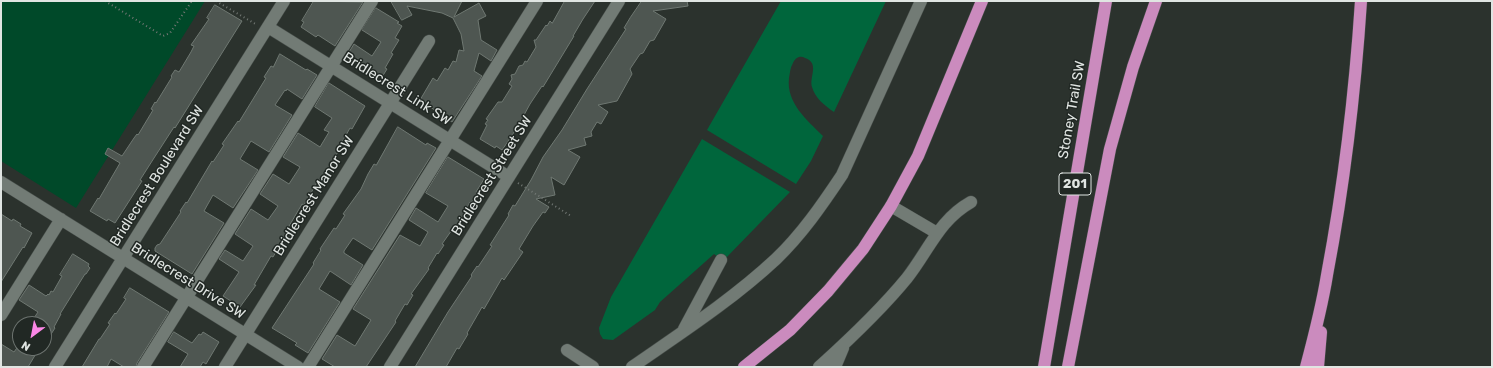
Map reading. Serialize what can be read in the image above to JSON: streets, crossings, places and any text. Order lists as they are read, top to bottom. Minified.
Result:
{"streets":{"highway":["Stoney Trail SW","201"],"street":["Bridlecrest Link SW","Bridlecrest Boulevard SW","Bridlecrest Street SW","Bridlecrest Manor SW","Bridlecrest Drive SW"]},"crossings":[["Bridlecrest Link SW","Bridlecrest Boulevard SW"],["Bridlecrest Link SW","Bridlecrest Street SW"],["Bridlecrest Link SW","Bridlecrest Manor SW"],["Bridlecrest Boulevard SW","Bridlecrest Drive SW"],["Bridlecrest Manor SW","Bridlecrest Drive SW"]],"north":"bottom left"}
